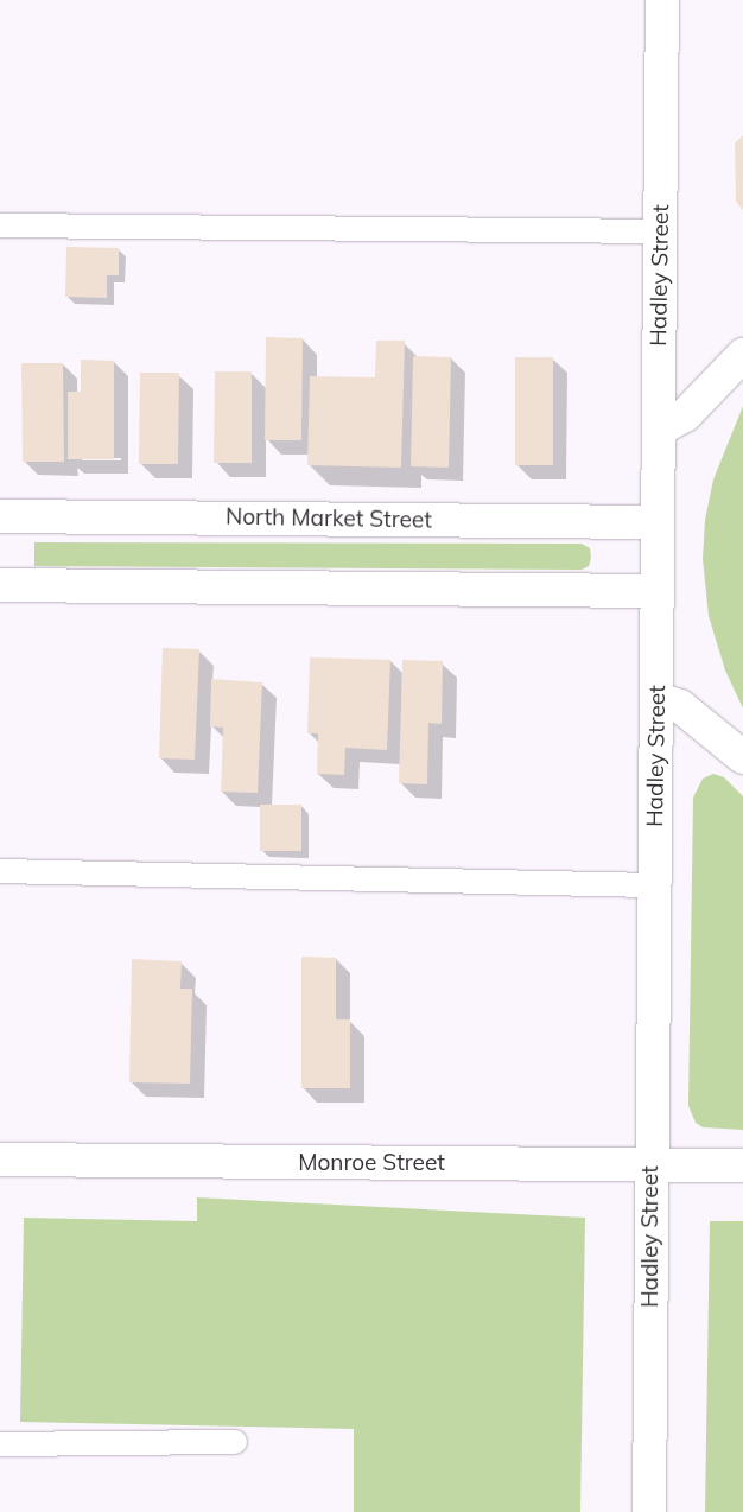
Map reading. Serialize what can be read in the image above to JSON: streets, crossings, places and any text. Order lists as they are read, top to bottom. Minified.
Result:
{"streets":{"street":["Hadley Street","North Market Street","Monroe Street"]},"crossings":[["Hadley Street","North Market Street"],["Hadley Street","Monroe Street"]]}
